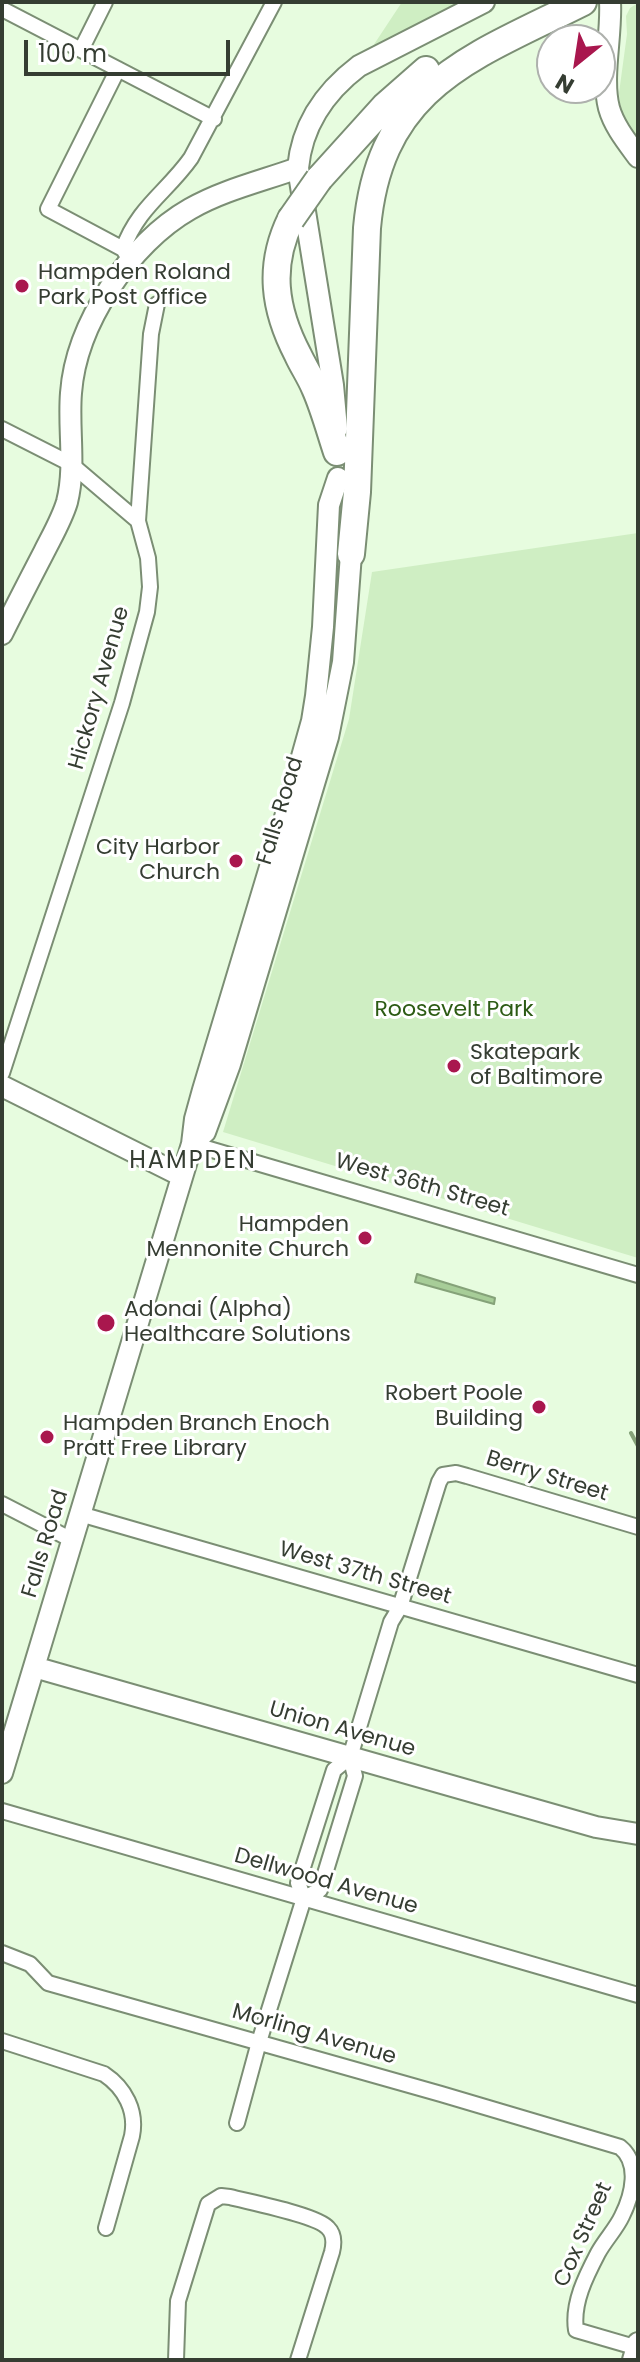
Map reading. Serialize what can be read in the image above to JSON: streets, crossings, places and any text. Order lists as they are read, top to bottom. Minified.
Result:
{"streets":{"main road":["Falls Road","Union Avenue"],"street":["Hickory Avenue","West 36th Street","Berry Street","West 37th Street","Dellwood Avenue","Morling Avenue","Cox Street"]},"crossings":[["Falls Road","West 36th Street"],["Falls Road","West 37th Street"],["Falls Road","Union Avenue"],["Berry Street","West 37th Street"],["Morling Avenue","Cox Street"]],"districts":["HAMPDEN"],"parks":["Roosevelt Park"],"places":["Hampden Roland Park Post Office","City Harbor Church","Skatepark of Baltimore","Hampden Mennonite Church","Adonai (Alpha) Healthcare Solutions","Robert Poole Building","Hampden Branch Enoch Pratt Free Library"],"scale_bar":"100 m","north":"bottom left"}
